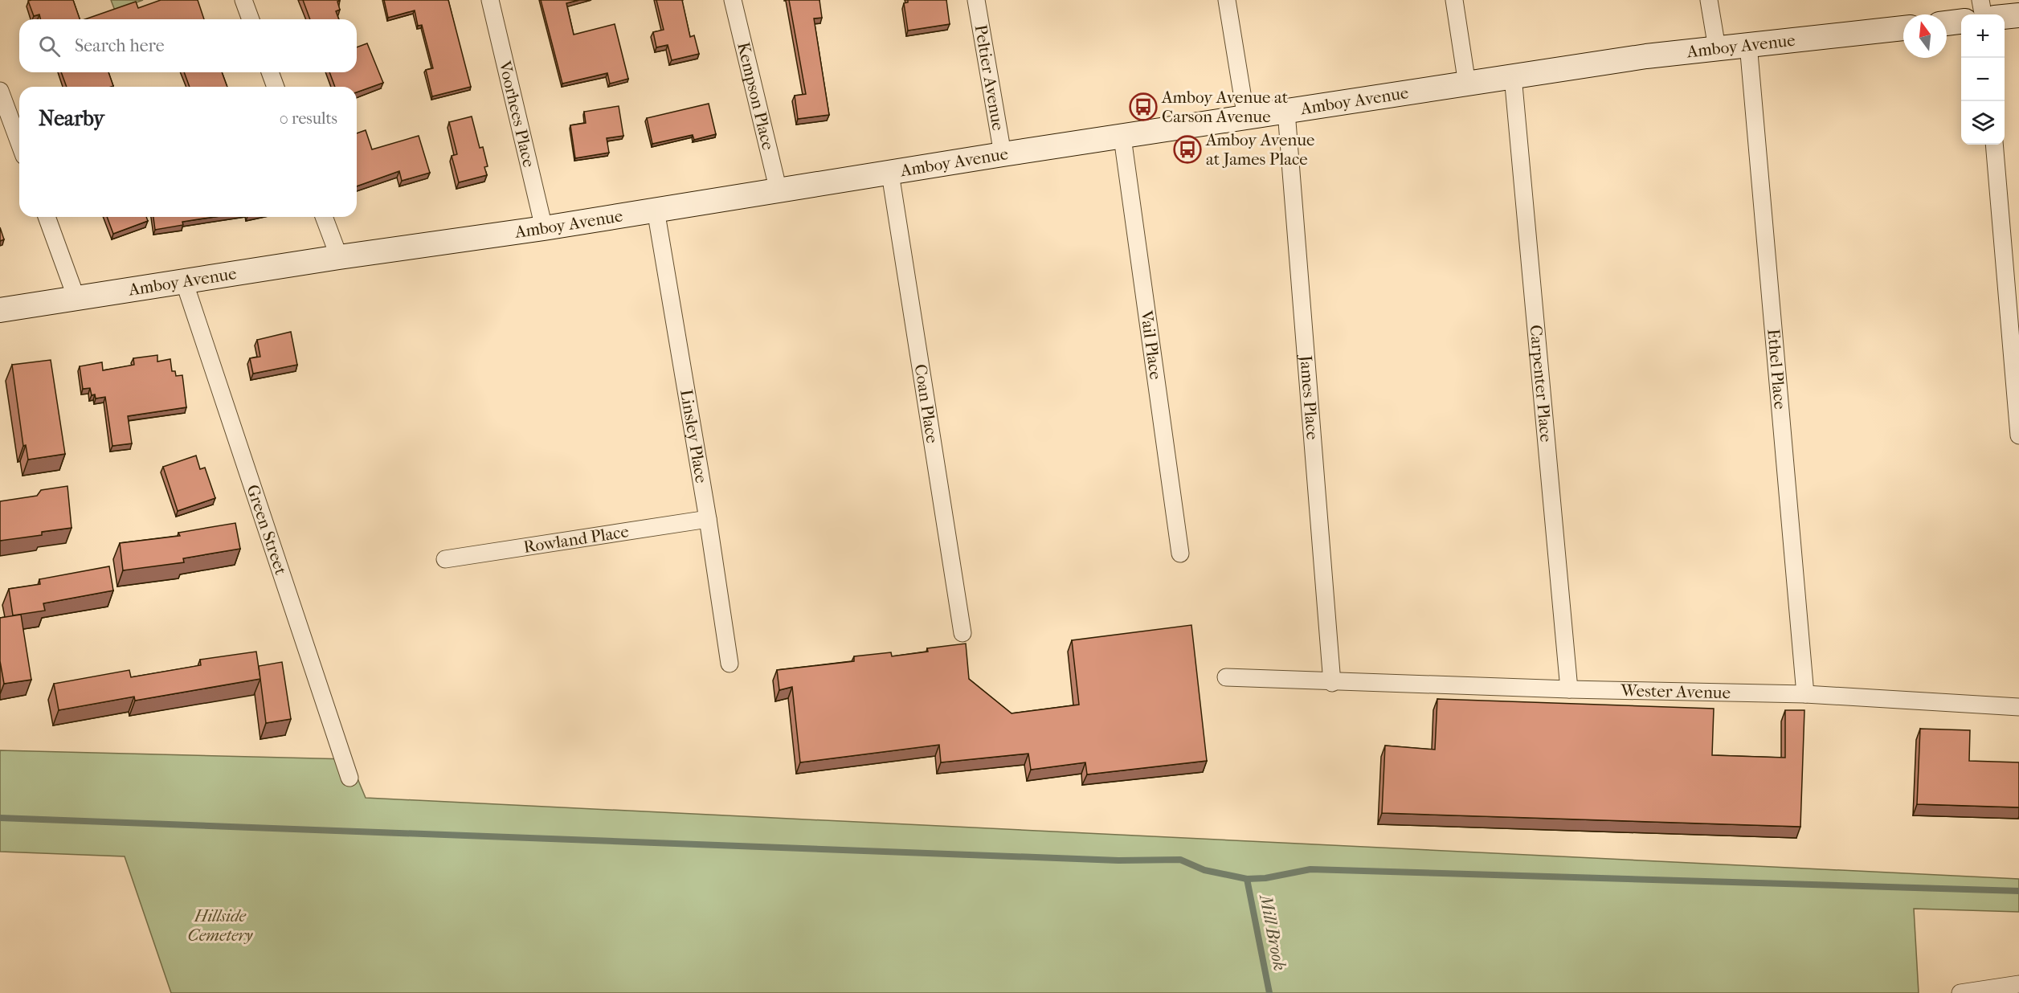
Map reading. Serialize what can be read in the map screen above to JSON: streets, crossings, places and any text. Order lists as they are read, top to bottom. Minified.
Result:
{"streets":{"street":["Amboy Avenue","Peltier Avenue","Kempson Place","Voorhees Place","Vail Place","Ethel Place","Carpenter Place","James Place","Coan Place","Linsley Place","Green Street","Rowland Place","Wester Avenue"]},"crossings":[["Amboy Avenue","Peltier Avenue"],["Amboy Avenue","Kempson Place"],["Amboy Avenue","Voorhees Place"],["Amboy Avenue","Vail Place"],["Amboy Avenue","Ethel Place"],["Amboy Avenue","Carpenter Place"],["Amboy Avenue","James Place"],["Amboy Avenue","Coan Place"],["Amboy Avenue","Linsley Place"],["Amboy Avenue","Green Street"],["Ethel Place","Wester Avenue"],["Carpenter Place","Wester Avenue"],["James Place","Wester Avenue"],["Linsley Place","Rowland Place"]],"water":["Mill Brook"],"parks":["Hillside Cemetery"],"places":{"bus stop":["Amboy Avenue at Carson Avenue","Amboy Avenue at James Place"]},"north":"top","page":{"map_buttons":["+","−"],"search":"Search here","heading":["Nearby","0 results"]}}
